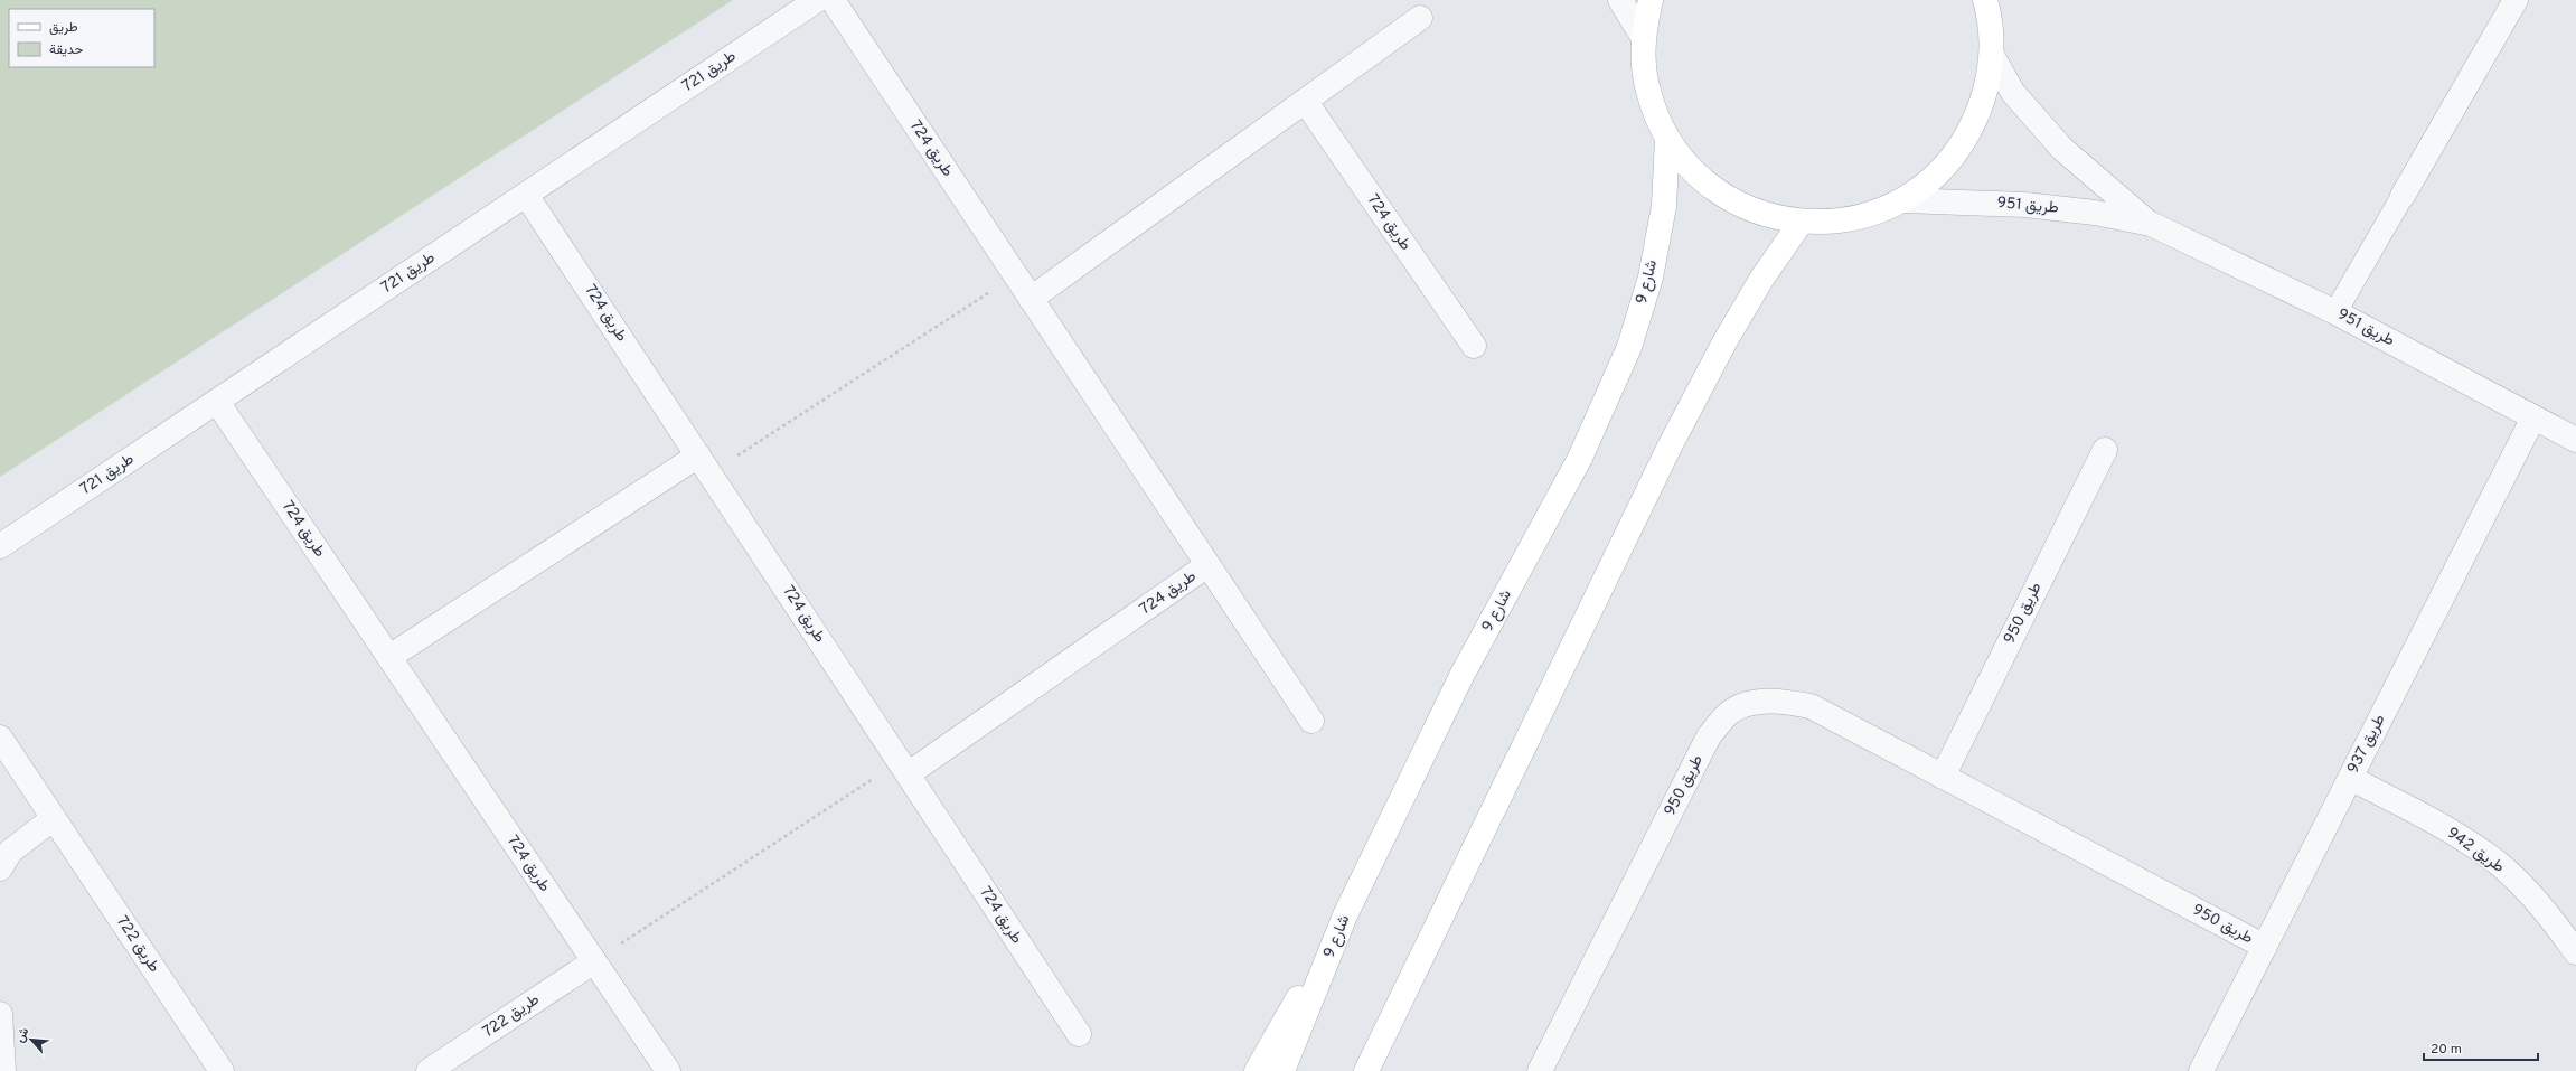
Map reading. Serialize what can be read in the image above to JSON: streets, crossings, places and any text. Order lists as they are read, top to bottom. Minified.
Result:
{"streets":{"main road":["شارع 9"],"street":["طريق 721","طريق 724","طريق 951","طريق 950","طريق 937","طريق 942","طريق 722"]},"crossings":[["طريق 721","طريق 724"],["طريق 724","طريق 722"],["طريق 951","طريق 937"],["طريق 950","طريق 937"],["طريق 937","طريق 942"]],"legend":["طريق","حديقة"],"scale_bar":"20 m","north":"top left"}
